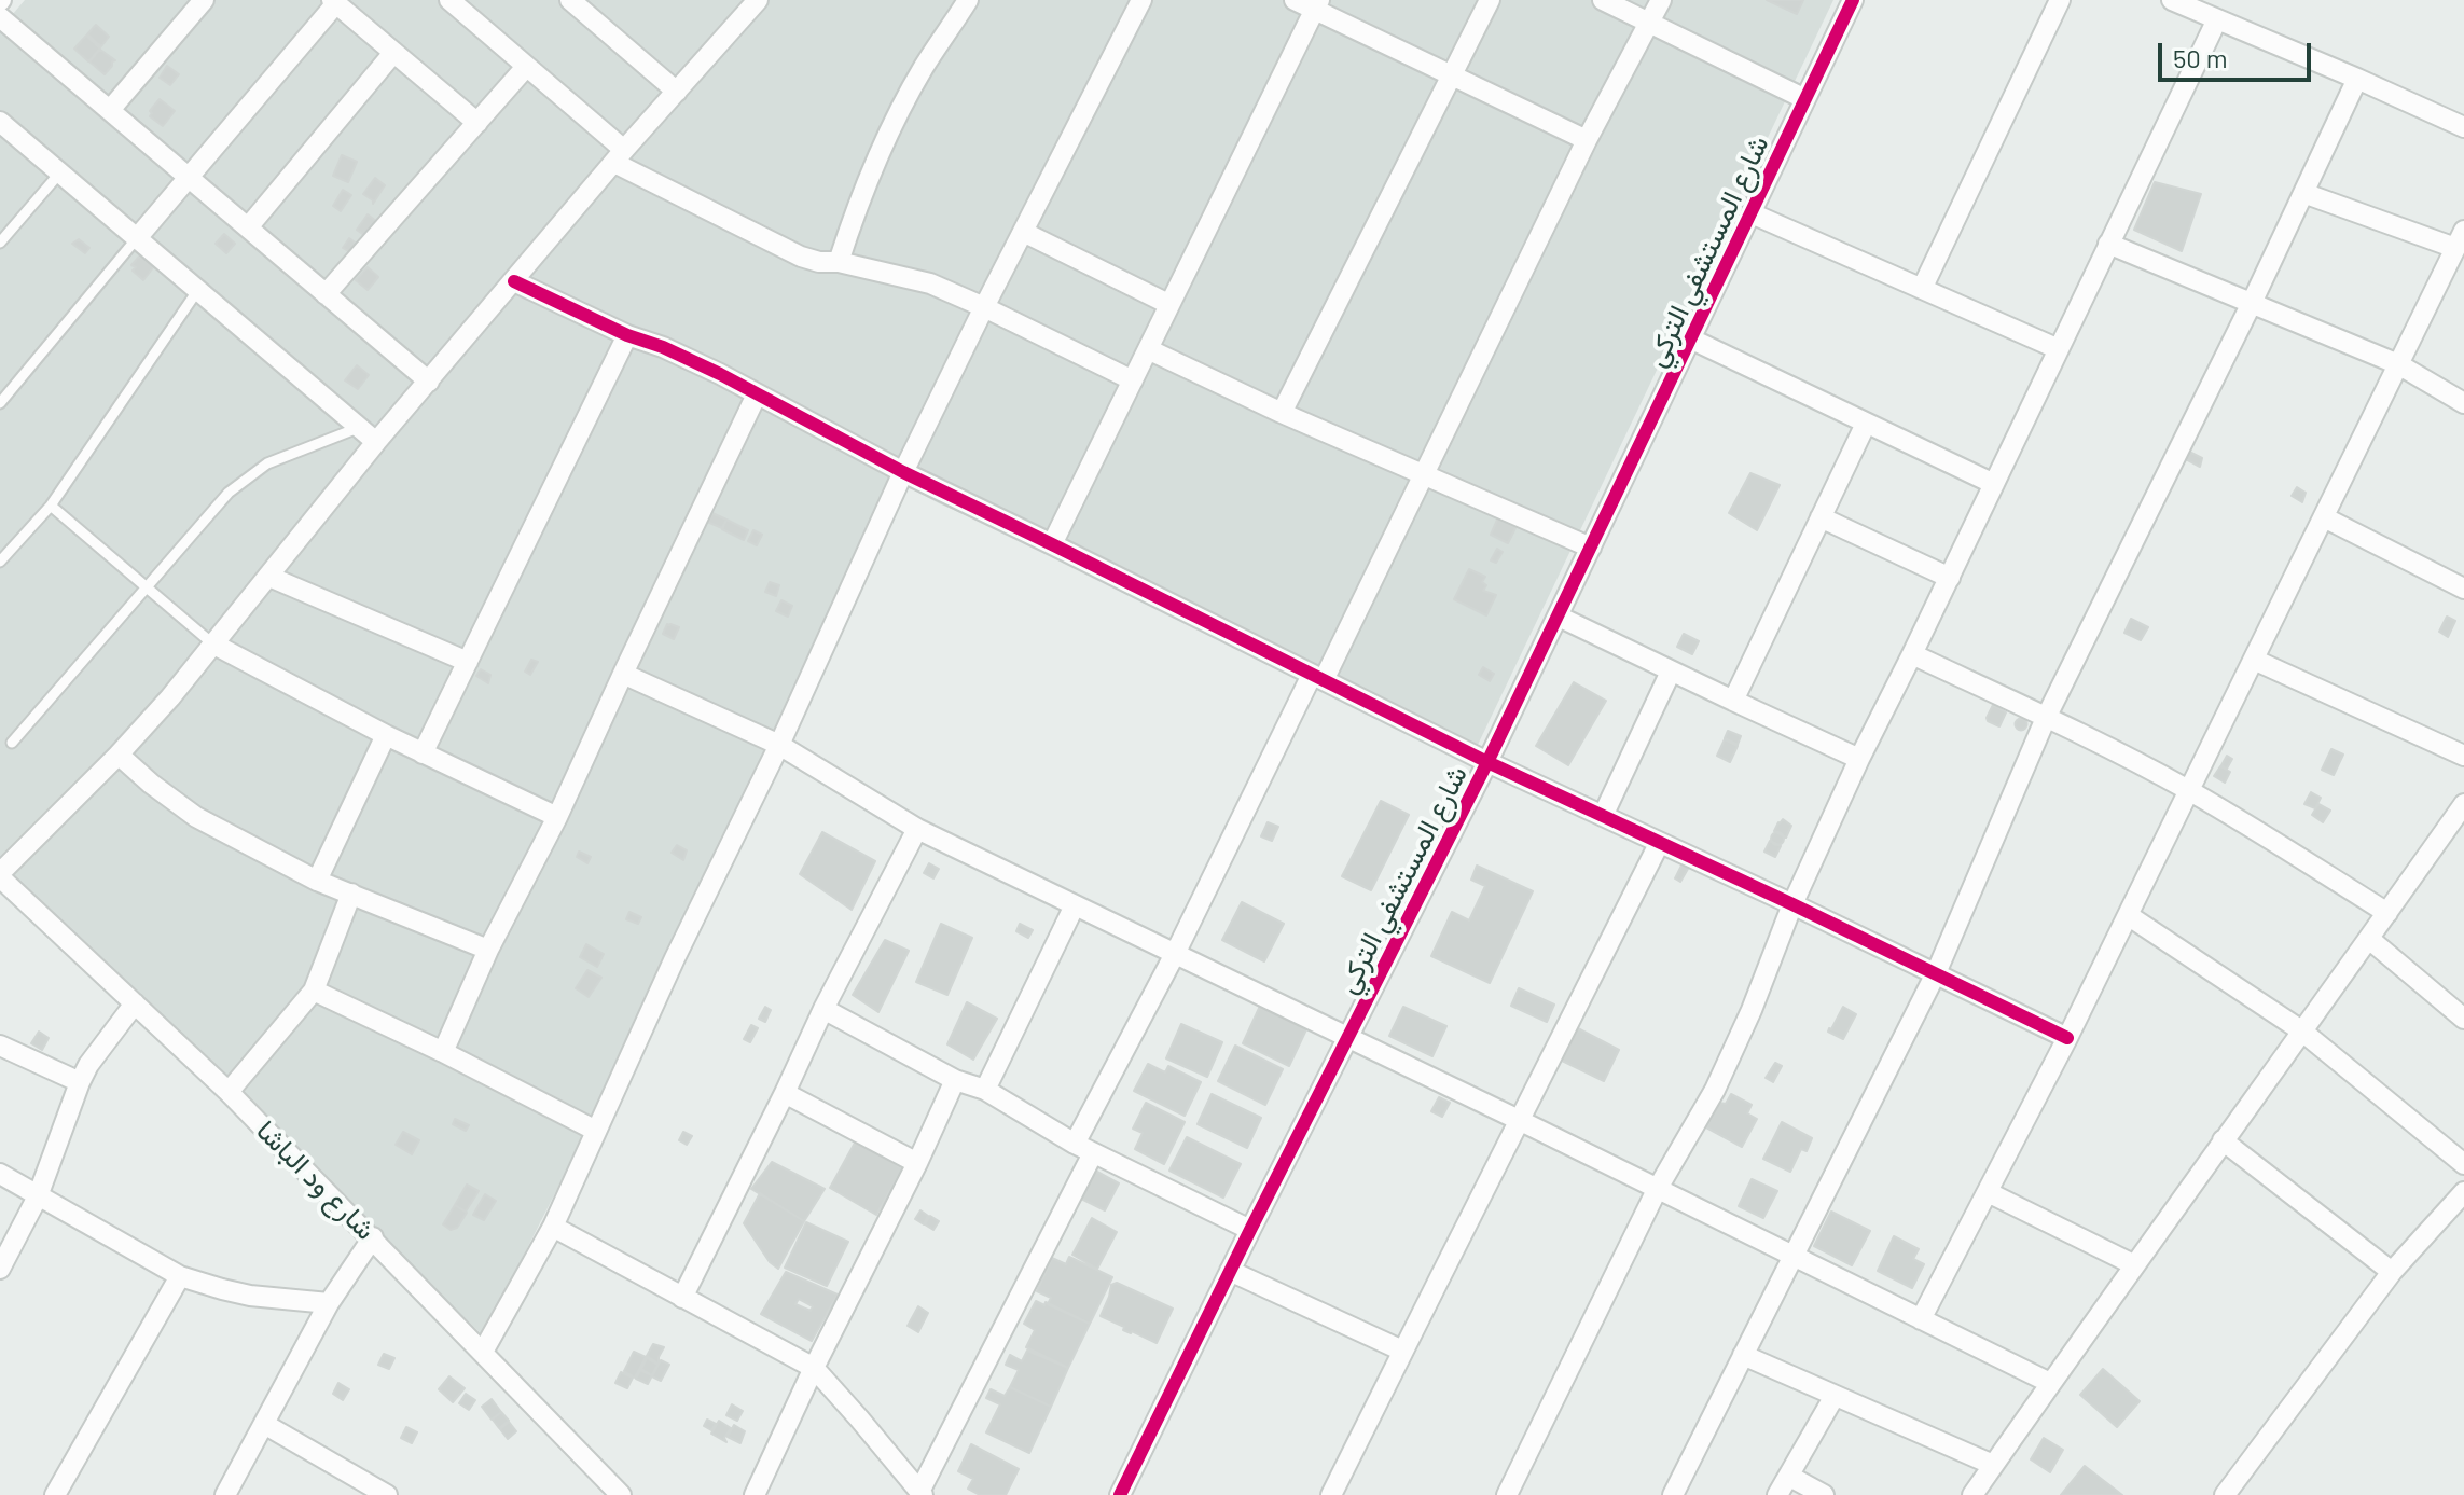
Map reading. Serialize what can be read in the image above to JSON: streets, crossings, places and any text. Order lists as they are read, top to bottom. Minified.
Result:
{"streets":{"street":["شارع المستشفي التركي","شارع ود الباشا"]},"scale_bar":"50 m"}
